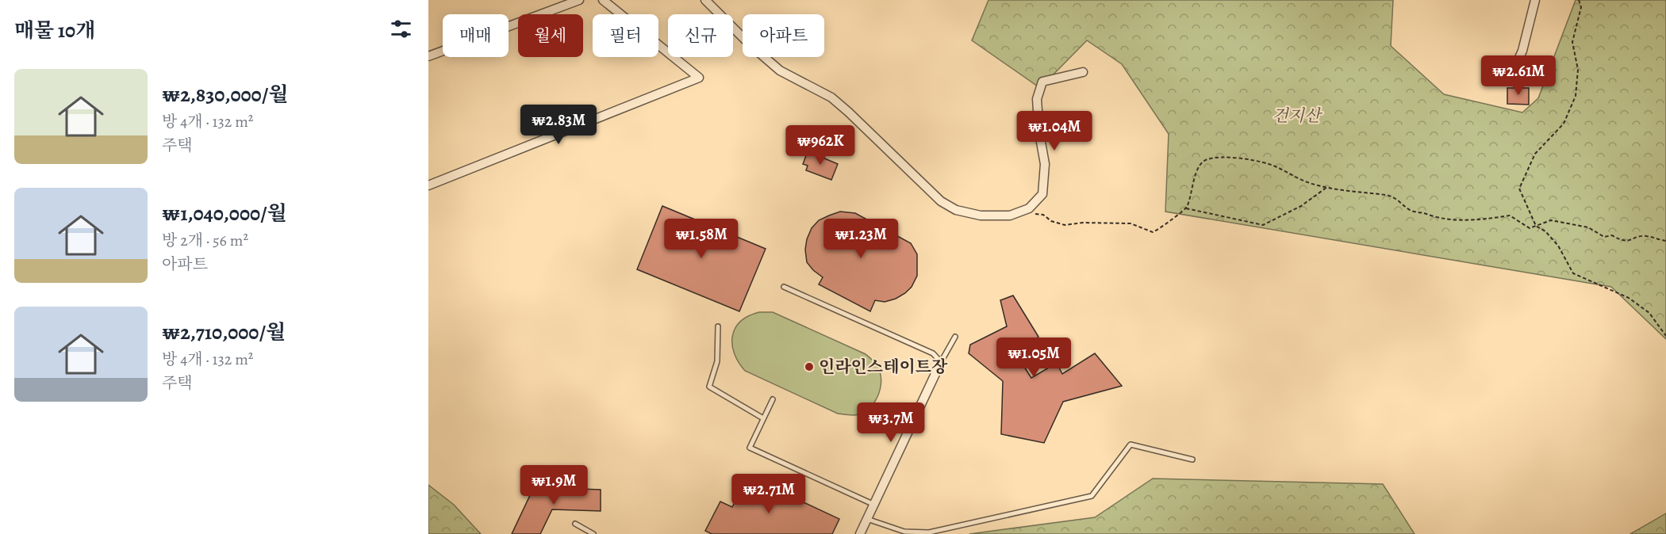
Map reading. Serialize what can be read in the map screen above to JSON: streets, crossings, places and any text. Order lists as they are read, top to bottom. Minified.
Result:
{"parks":["건지산"],"places":["인라인스테이트장"],"page":{"heading":"매물 10개","chip":["매매","월세","필터","신규","아파트"],"price":["₩2.61M","₩2.83M","₩1.04M","₩962K","₩1.58M","₩1.23M","₩1.05M","₩3.7M","₩1.9M","₩2.71M"],"list":[{"name":"₩2,830,000/월","note":"방 4개 · 132 m² · 주택"},{"name":"₩1,040,000/월","note":"방 2개 · 56 m² · 아파트"},{"name":"₩2,710,000/월","note":"방 4개 · 132 m² · 주택"}]}}
